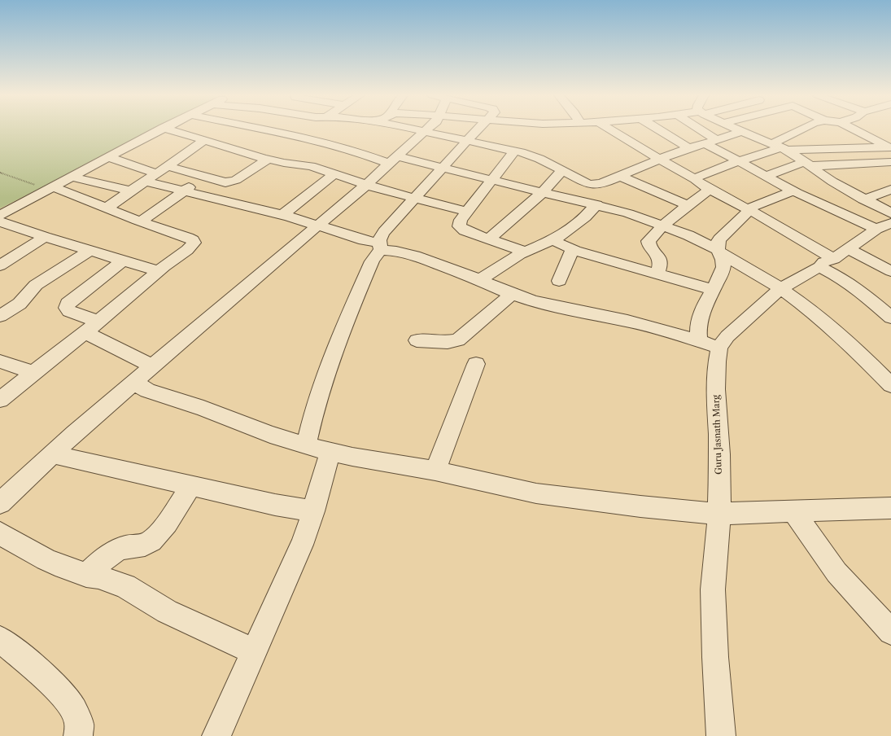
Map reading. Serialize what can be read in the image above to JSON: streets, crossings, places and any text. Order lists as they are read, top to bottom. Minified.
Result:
{"streets":{"street":["Guru Jasnath Marg"]}}
